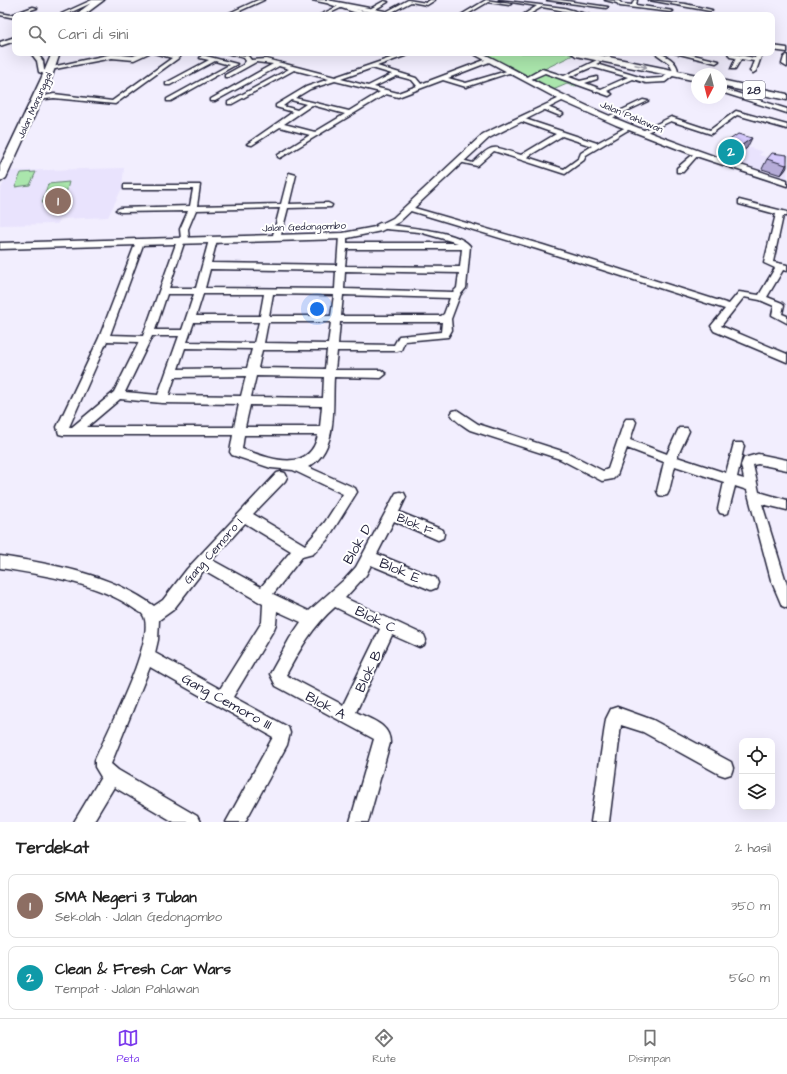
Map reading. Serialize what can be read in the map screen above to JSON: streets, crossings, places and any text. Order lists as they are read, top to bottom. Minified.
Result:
{"streets":{"highway":["28","Jalan Manunggal"],"main road":["Jalan Pahlawan"],"street":["Jalan Gedongombo","Blok F","Blok D","Gang Cemoro I","Blok E","Blok C","Blok B","Gang Cemoro III","Blok A"]},"crossings":[["Jalan Pahlawan","Jalan Gedongombo"],["Blok F","Blok D"],["Blok D","Blok E"],["Blok D","Blok C"],["Blok D","Blok A"],["Blok C","Blok B"],["Blok C","Blok A"],["Blok B","Blok A"]],"north":"bottom","page":{"search":"Cari di sini","pins":["2","1"],"heading":["Terdekat","2 hasil"],"list":[{"mark":"1","name":"SMA Negeri 3 Tuban","note":"Sekolah · Jalan Gedongombo","value":"350 m"},{"mark":"2","name":"Clean & Fresh Car Wars","note":"Tempat · Jalan Pahlawan","value":"560 m"}],"nav":["Peta","Rute","Disimpan"]}}
